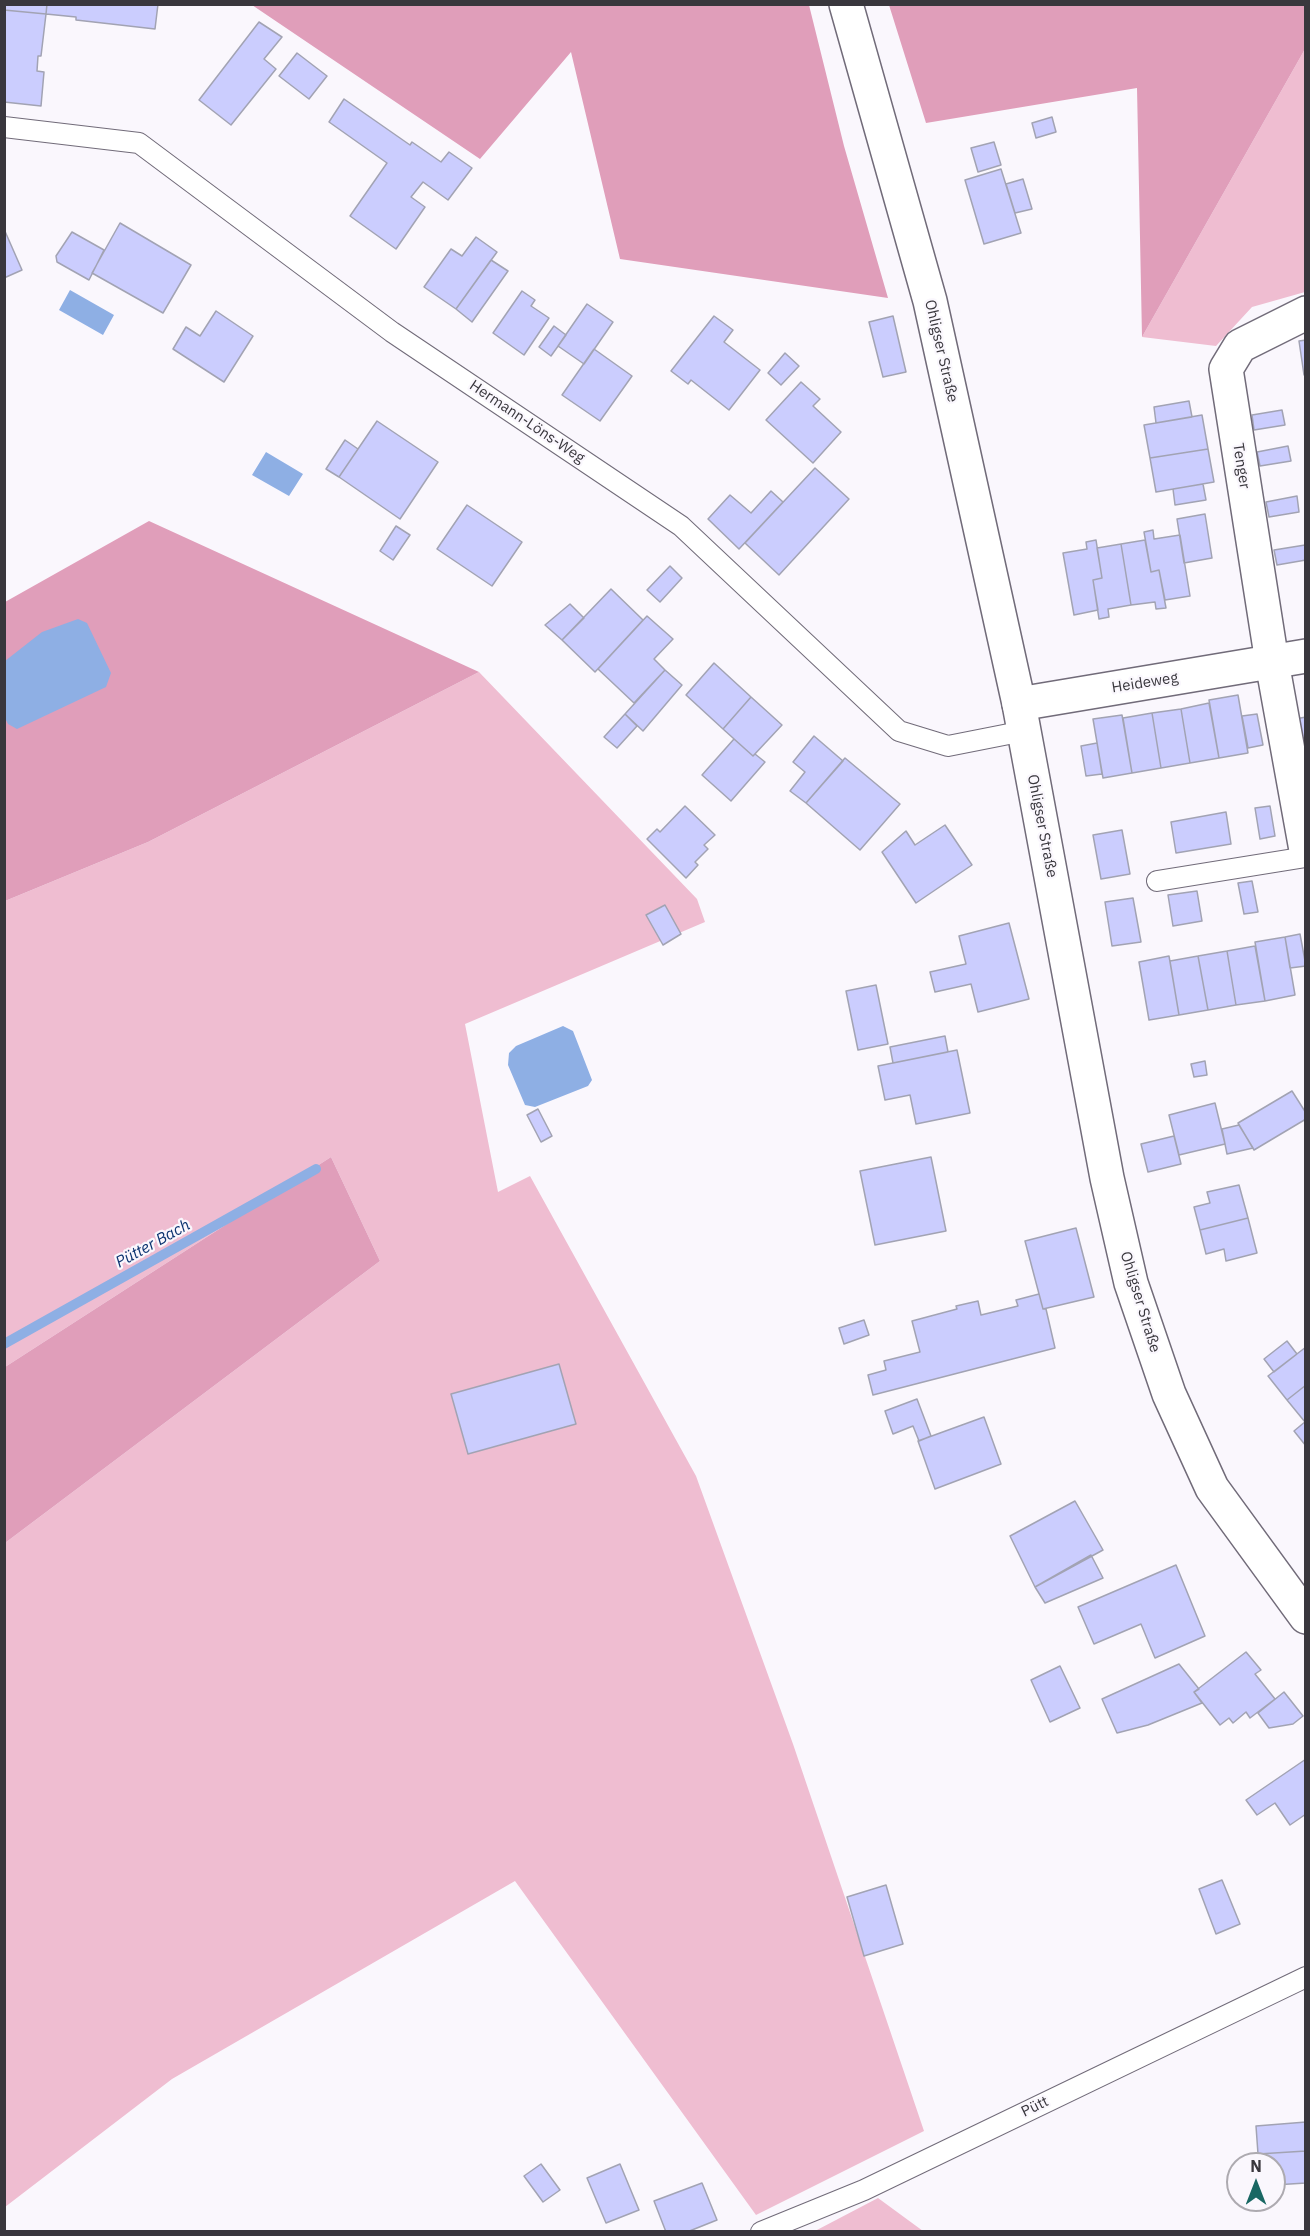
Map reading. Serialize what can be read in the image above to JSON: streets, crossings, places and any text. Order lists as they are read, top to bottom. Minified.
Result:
{"streets":{"main road":["Ohligser Straße","Tenger","Heideweg"],"lane":["Hermann-Löns-Weg","Pütt"]},"crossings":[["Ohligser Straße","Hermann-Löns-Weg"],["Ohligser Straße","Heideweg"],["Hermann-Löns-Weg","Heideweg"],["Tenger","Heideweg"]],"water":["Pütter Bach"],"north":"top"}
